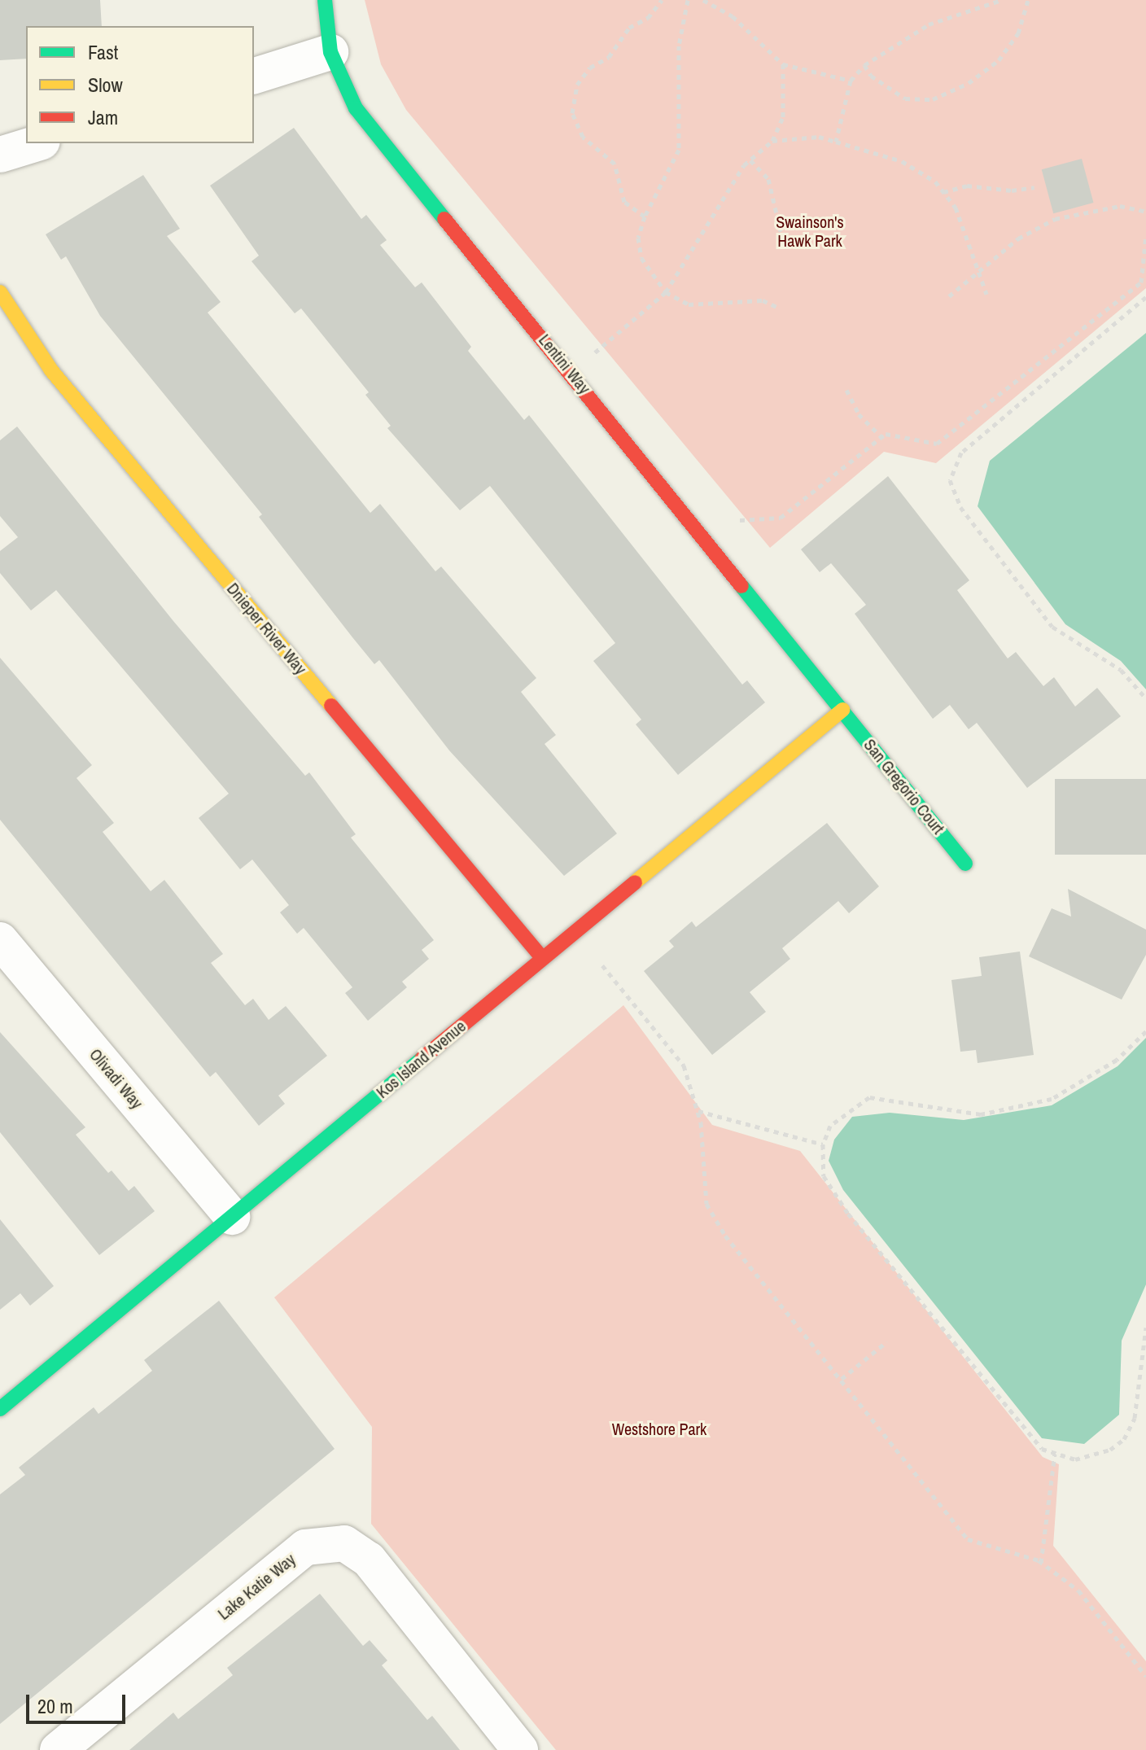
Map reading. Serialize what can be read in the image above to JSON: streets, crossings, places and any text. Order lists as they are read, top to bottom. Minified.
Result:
{"streets":{"street":["Lentini Way","Dnieper River Way","San Gregorio Court","Kos Island Avenue","Olivadi Way","Lake Katie Way"]},"crossings":[["Lentini Way","San Gregorio Court"],["Lentini Way","Kos Island Avenue"],["Dnieper River Way","Kos Island Avenue"],["San Gregorio Court","Kos Island Avenue"],["Kos Island Avenue","Olivadi Way"]],"parks":["Swainson's Hawk Park","Westshore Park"],"legend":["Fast","Slow","Jam"],"scale_bar":"20 m"}
